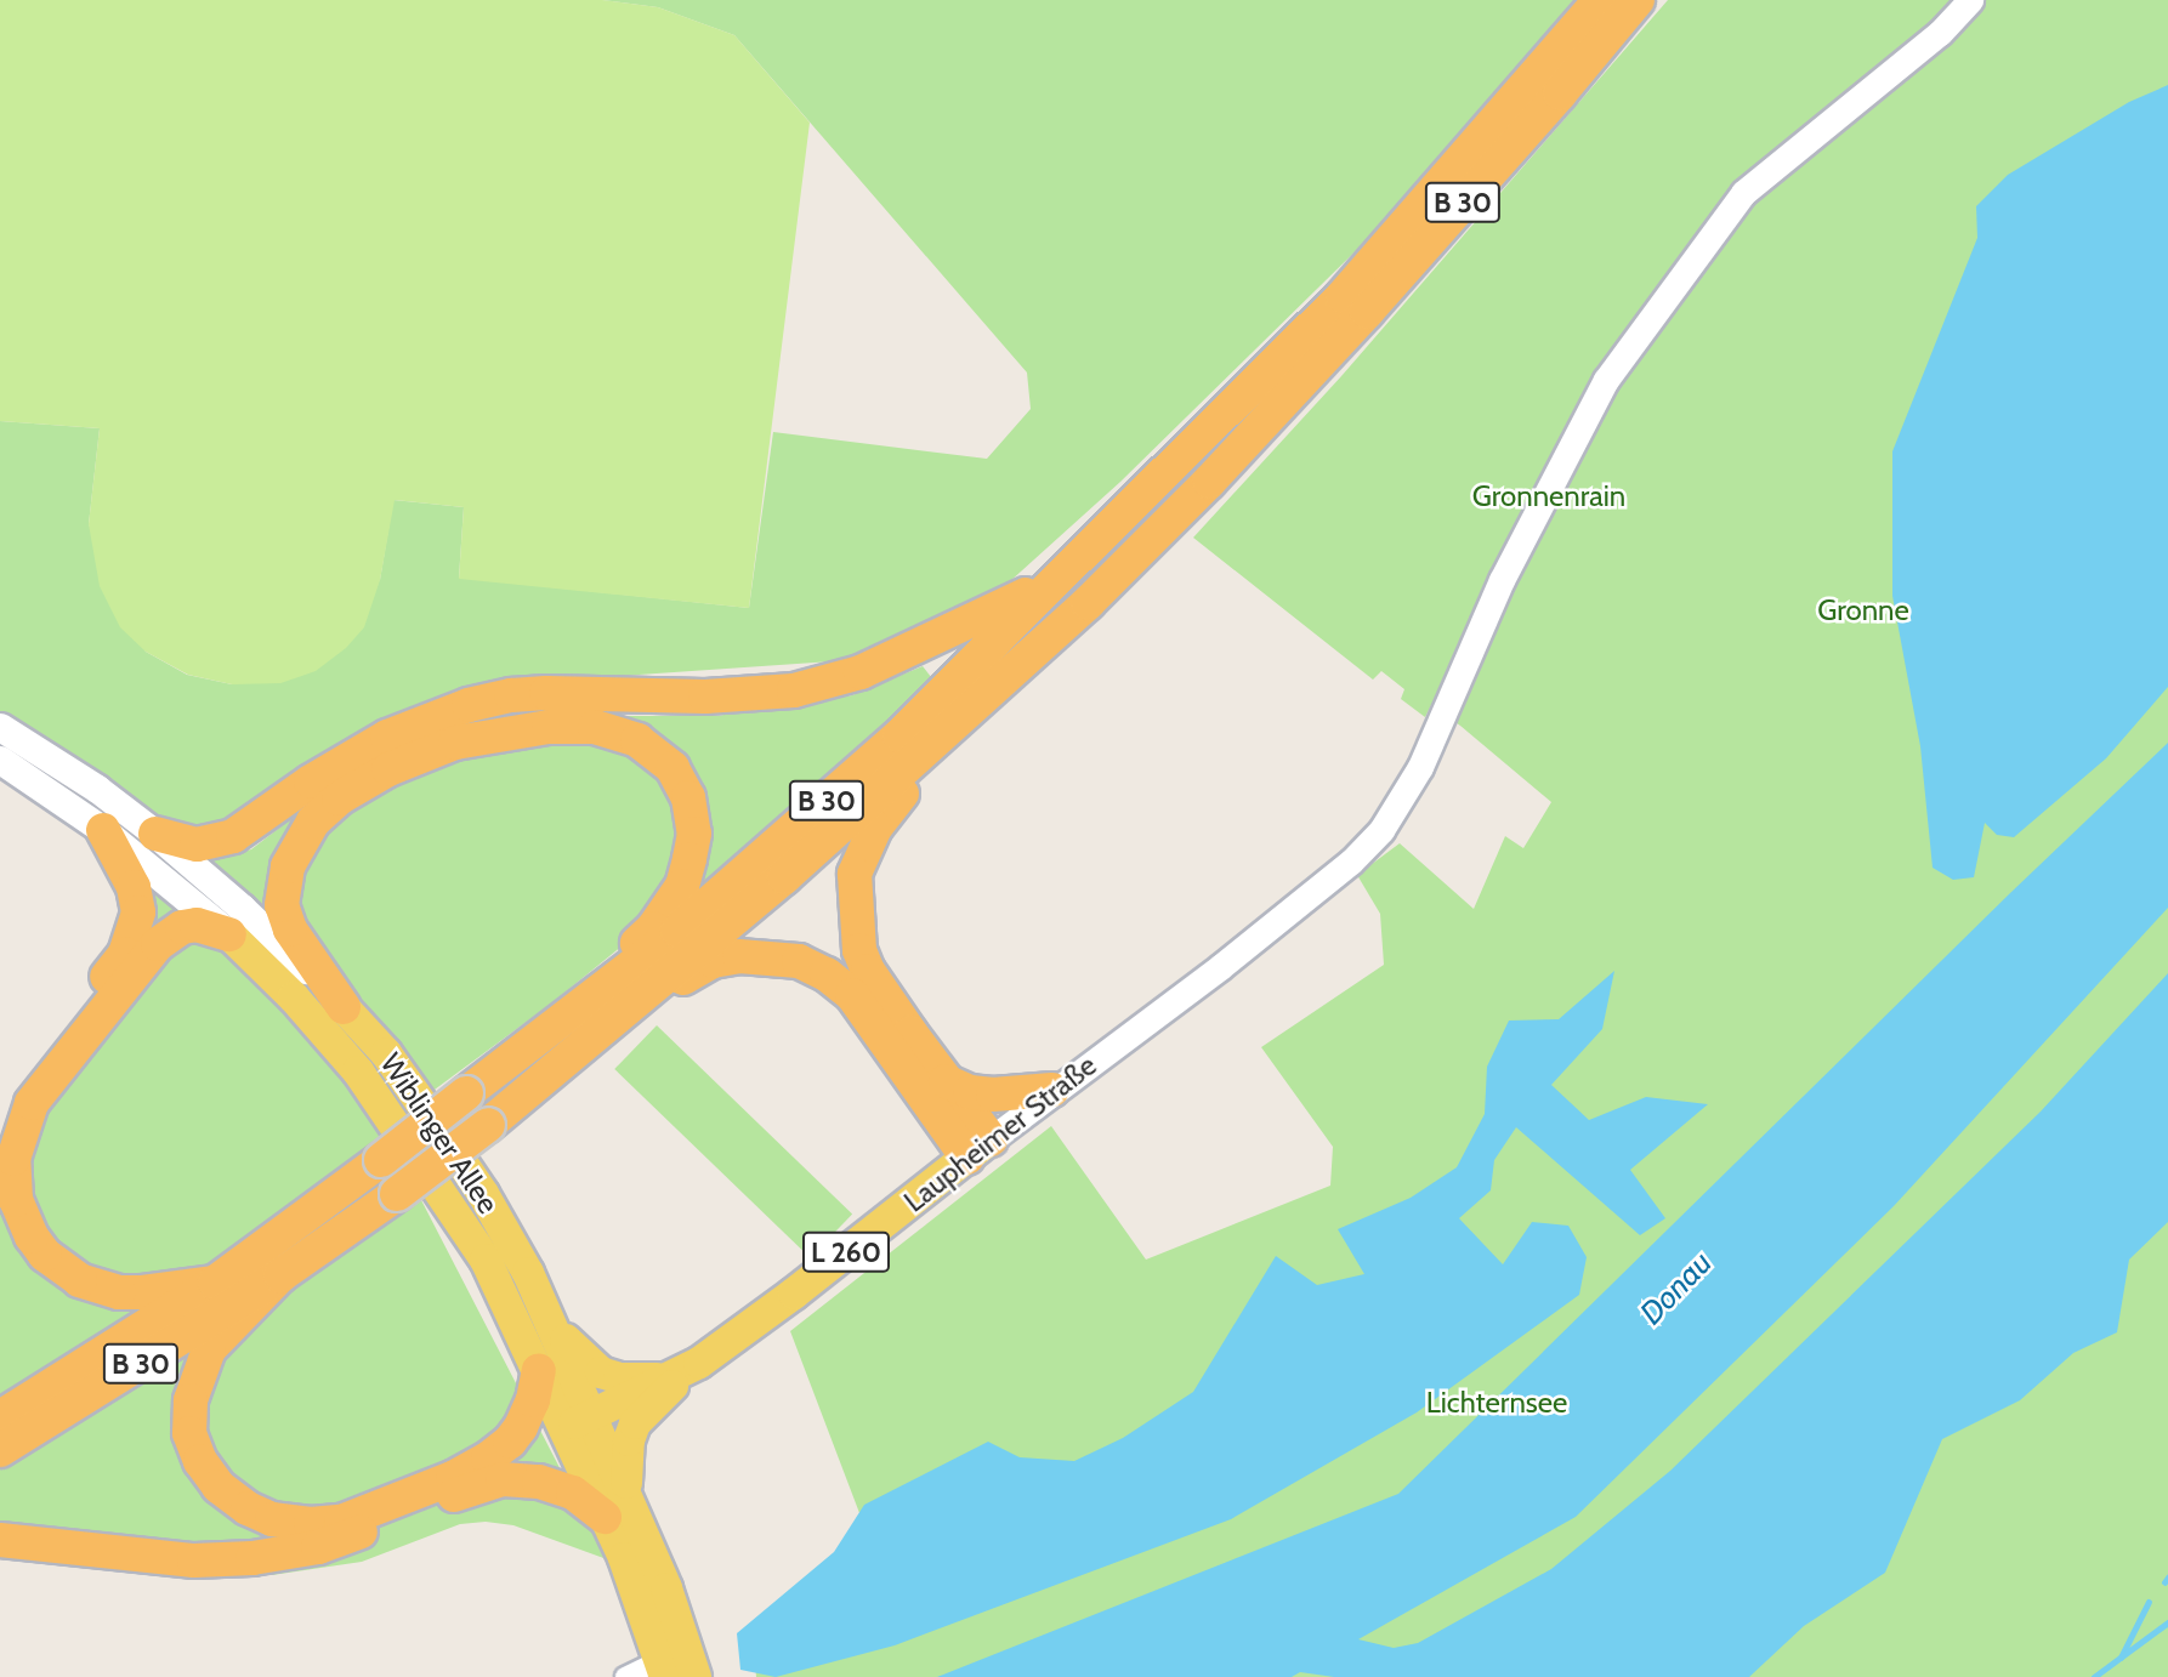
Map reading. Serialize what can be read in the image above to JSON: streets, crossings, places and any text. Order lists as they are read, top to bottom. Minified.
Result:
{"streets":{"highway":["B 30"],"main road":["Wiblinger Allee","Laupheimer Straße","L 260"]},"crossings":[["Wiblinger Allee","Laupheimer Straße"],["Wiblinger Allee","L 260"],["Laupheimer Straße","L 260"]],"water":["Donau"],"parks":["Gronnenrain","Gronne","Lichternsee"]}
